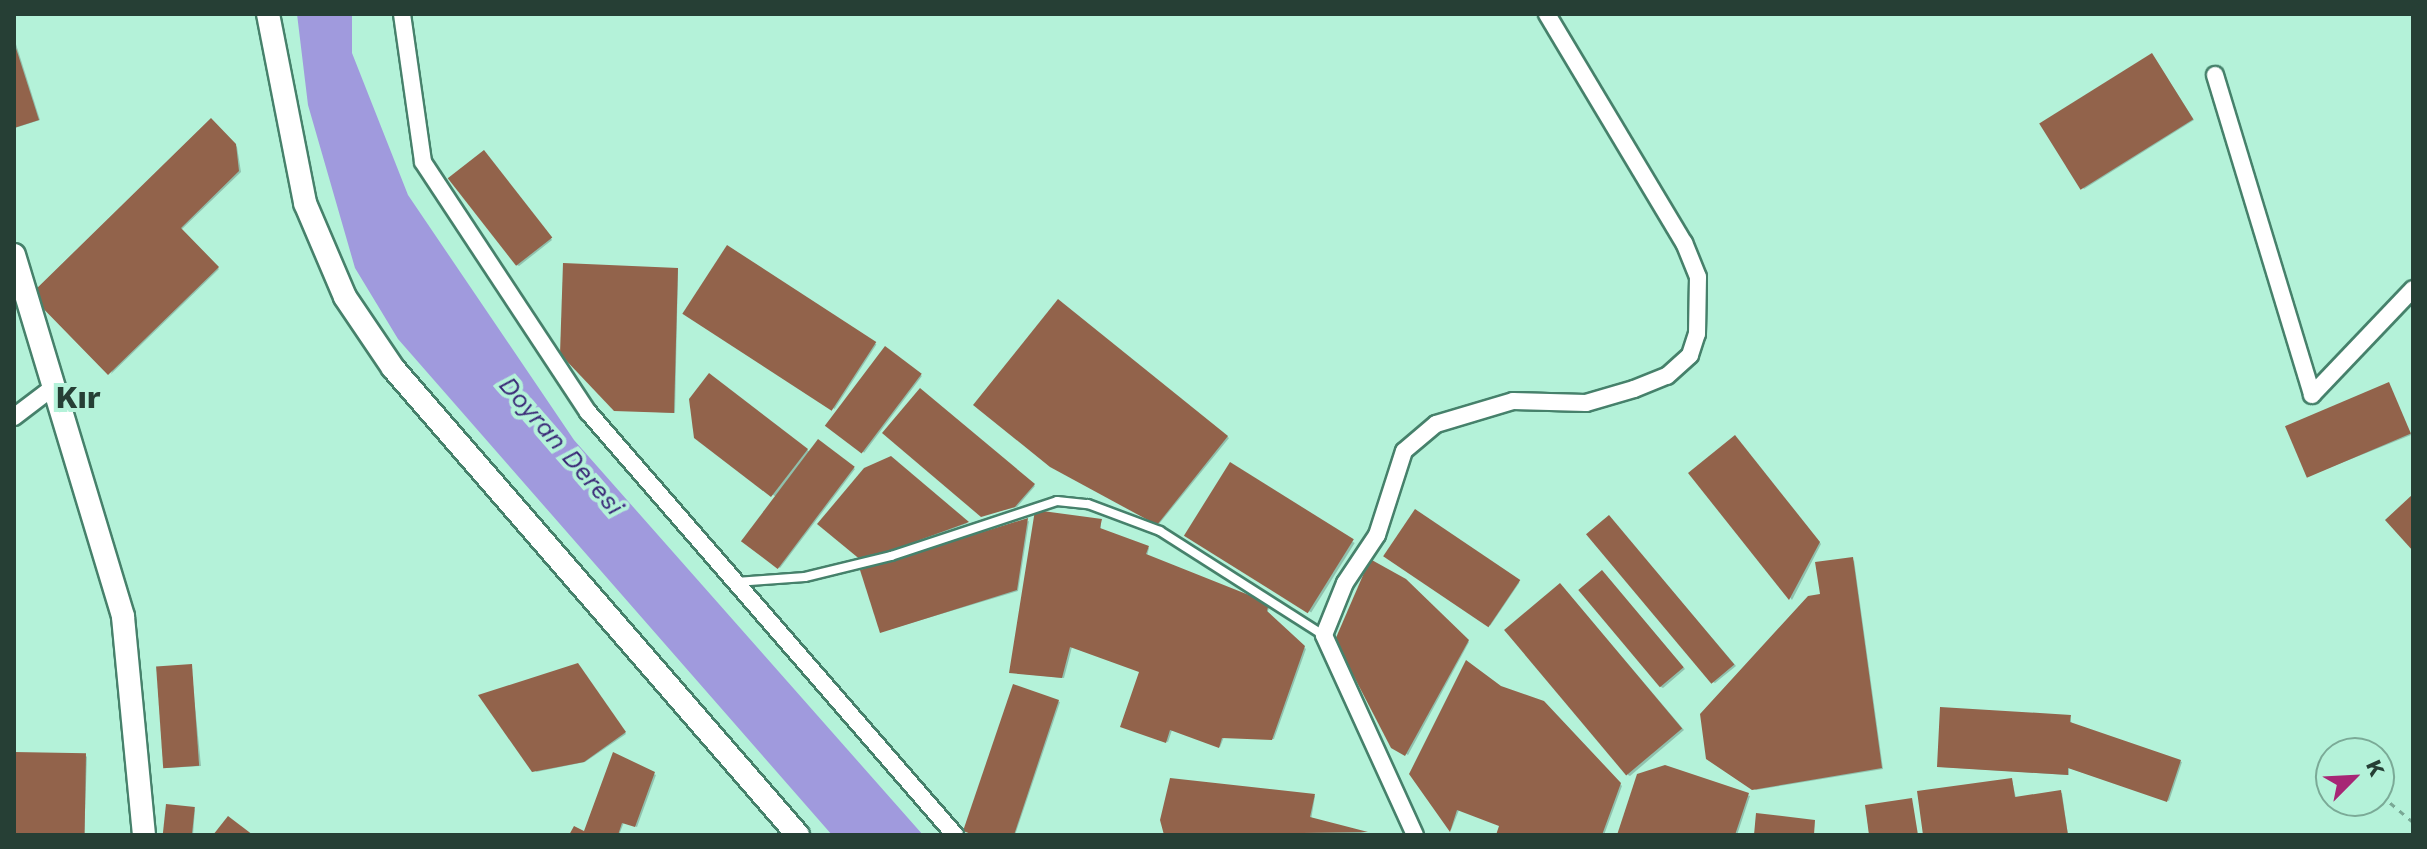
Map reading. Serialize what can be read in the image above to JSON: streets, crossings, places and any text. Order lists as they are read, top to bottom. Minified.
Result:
{"districts":["Kır"],"water":["Doyran Deresi"],"north":"top right"}
